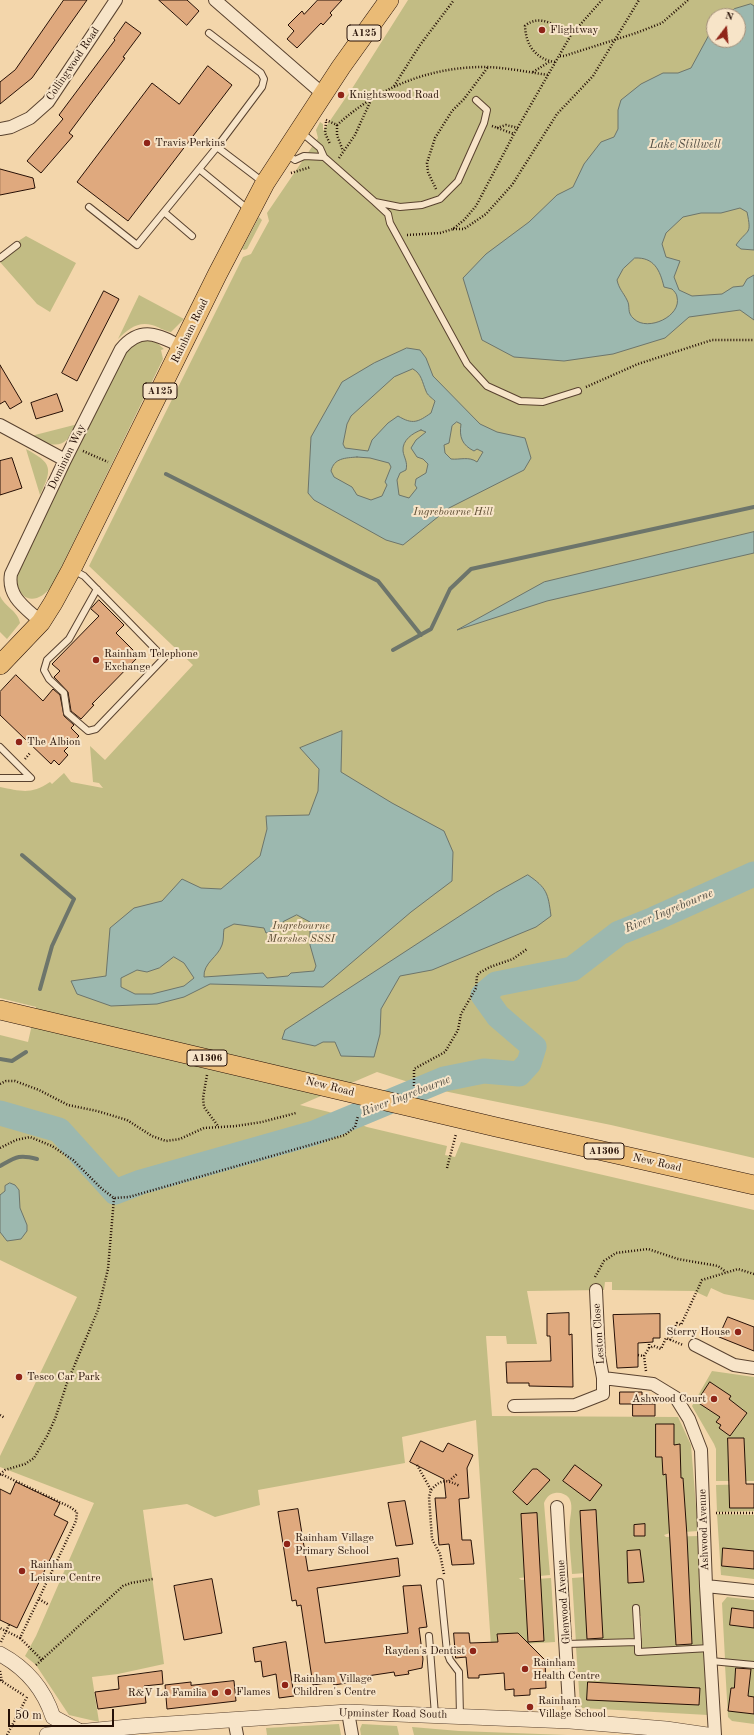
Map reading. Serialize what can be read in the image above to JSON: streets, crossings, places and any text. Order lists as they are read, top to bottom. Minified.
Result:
{"streets":{"main road":["A125","Rainham Road","A1306","New Road"],"street":["Collingwood Road","Dominion Way","Leston Close","Ashwood Avenue","Glenwood Avenue","Upminster Road South"]},"crossings":[["Rainham Road","Dominion Way"],["Leston Close","Ashwood Avenue"],["Glenwood Avenue","Upminster Road South"]],"water":["Lake Stillwell","River Ingrebourne"],"parks":["Ingrebourne Hill","Ingrebourne Marshes SSSI"],"places":["Flightway","Knightswood Road","Travis Perkins","Rainham Telephone Exchange","The Albion","Sterry House","Tesco Car Park","Ashwood Court","Rainham Village Primary School","Rainham Leisure Centre","Rayden's Dentist","Rainham Health Centre","Rainham Village Children's Centre","Flames","R&V La Familia","Rainham Village School"],"scale_bar":"50 m","north":"top"}
